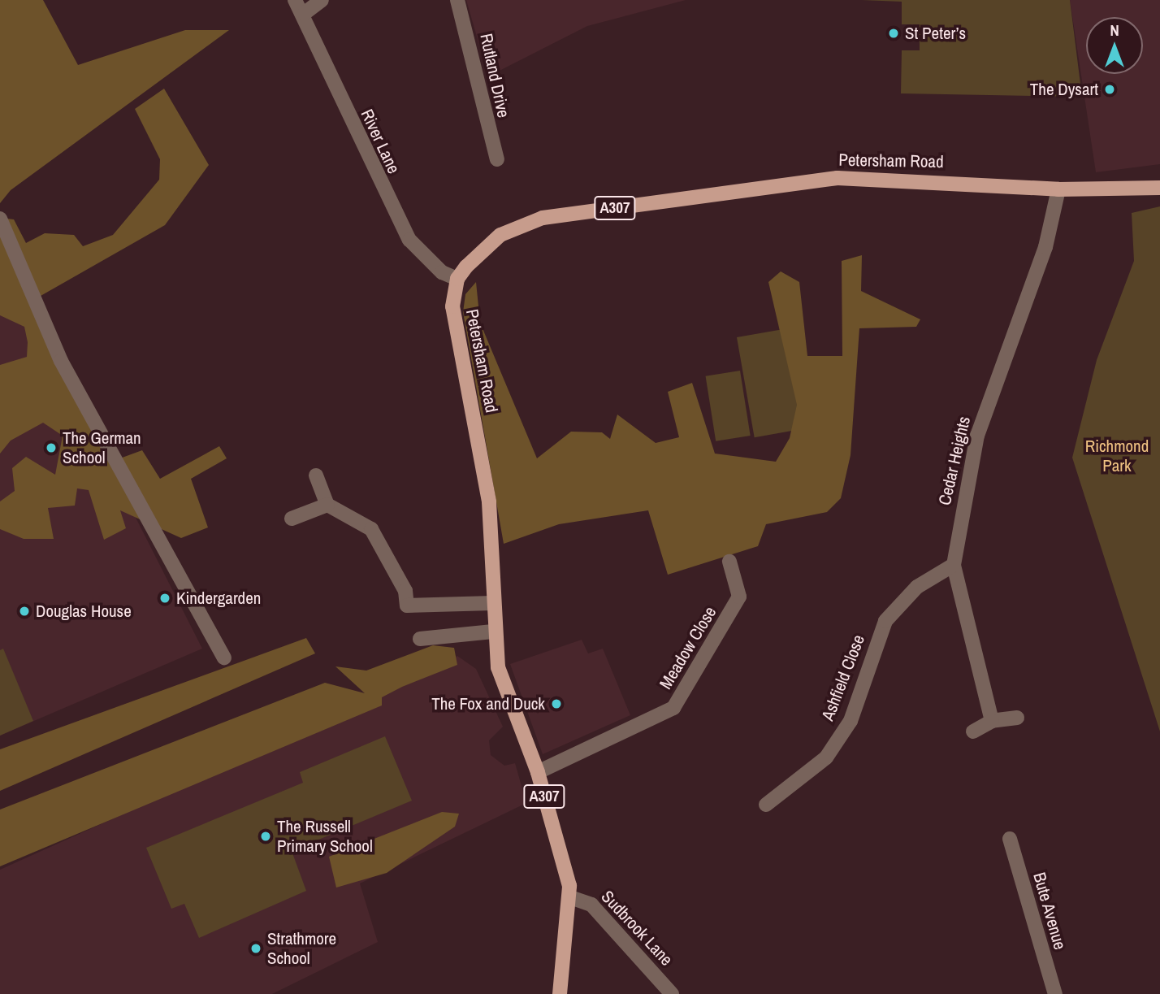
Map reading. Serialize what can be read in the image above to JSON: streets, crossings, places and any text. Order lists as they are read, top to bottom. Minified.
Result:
{"streets":{"main road":["Petersham Road","A307"],"street":["Rutland Drive","River Lane","Cedar Heights","Meadow Close","Ashfield Close","Bute Avenue","Sudbrook Lane"]},"crossings":[["River Lane","Petersham Road"],["Petersham Road","Cedar Heights"],["Petersham Road","Meadow Close"],["Petersham Road","Sudbrook Lane"],["Cedar Heights","Ashfield Close"]],"parks":["Richmond Park"],"places":["St Peter’s","The Dysart","The German School","Kindergarden","Douglas House","The Fox and Duck","The Russell Primary School","Strathmore School"],"north":"top"}
